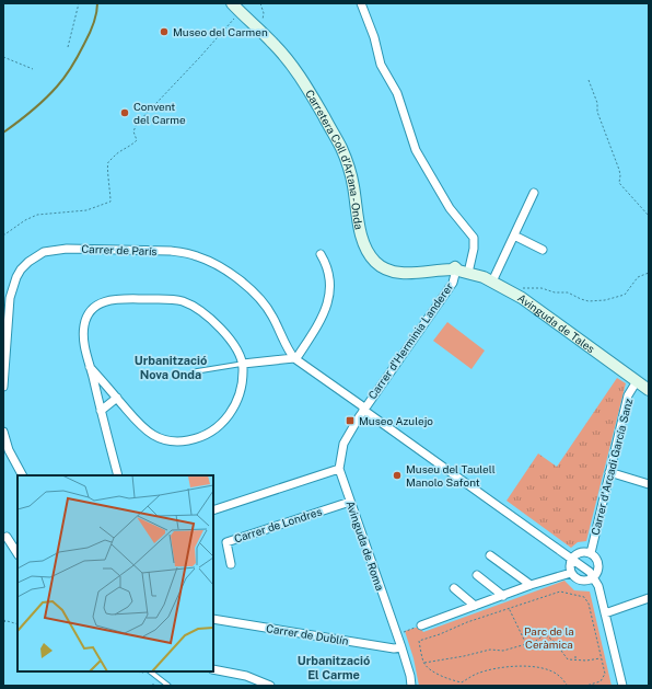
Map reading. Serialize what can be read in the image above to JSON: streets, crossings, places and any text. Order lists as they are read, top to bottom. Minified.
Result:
{"streets":{"main road":["Carretera Coll d’Artana - Onda","Avinguda de Tales"],"street":["Carrer de París","Carrer d'Herminia Landerer","Carrer d'Arcadi García Sanz","Carrer de Londres","Avinguda de Roma","Carrer de Dublín"]},"crossings":[["Carretera Coll d’Artana - Onda","Avinguda de Tales"],["Carretera Coll d’Artana - Onda","Carrer d'Herminia Landerer"],["Avinguda de Tales","Carrer d'Herminia Landerer"],["Avinguda de Tales","Carrer d'Arcadi García Sanz"],["Carrer d'Herminia Landerer","Avinguda de Roma"],["Carrer de Londres","Avinguda de Roma"],["Avinguda de Roma","Carrer de Dublín"]],"districts":["Urbanització Nova Onda","Urbanització El Carme"],"parks":["Parc de la Ceràmica"],"places":{"other":["Museo del Carmen","Convent del Carme","Museu del Taulell Manolo Safont"],"transit":["Museo Azulejo"]}}
